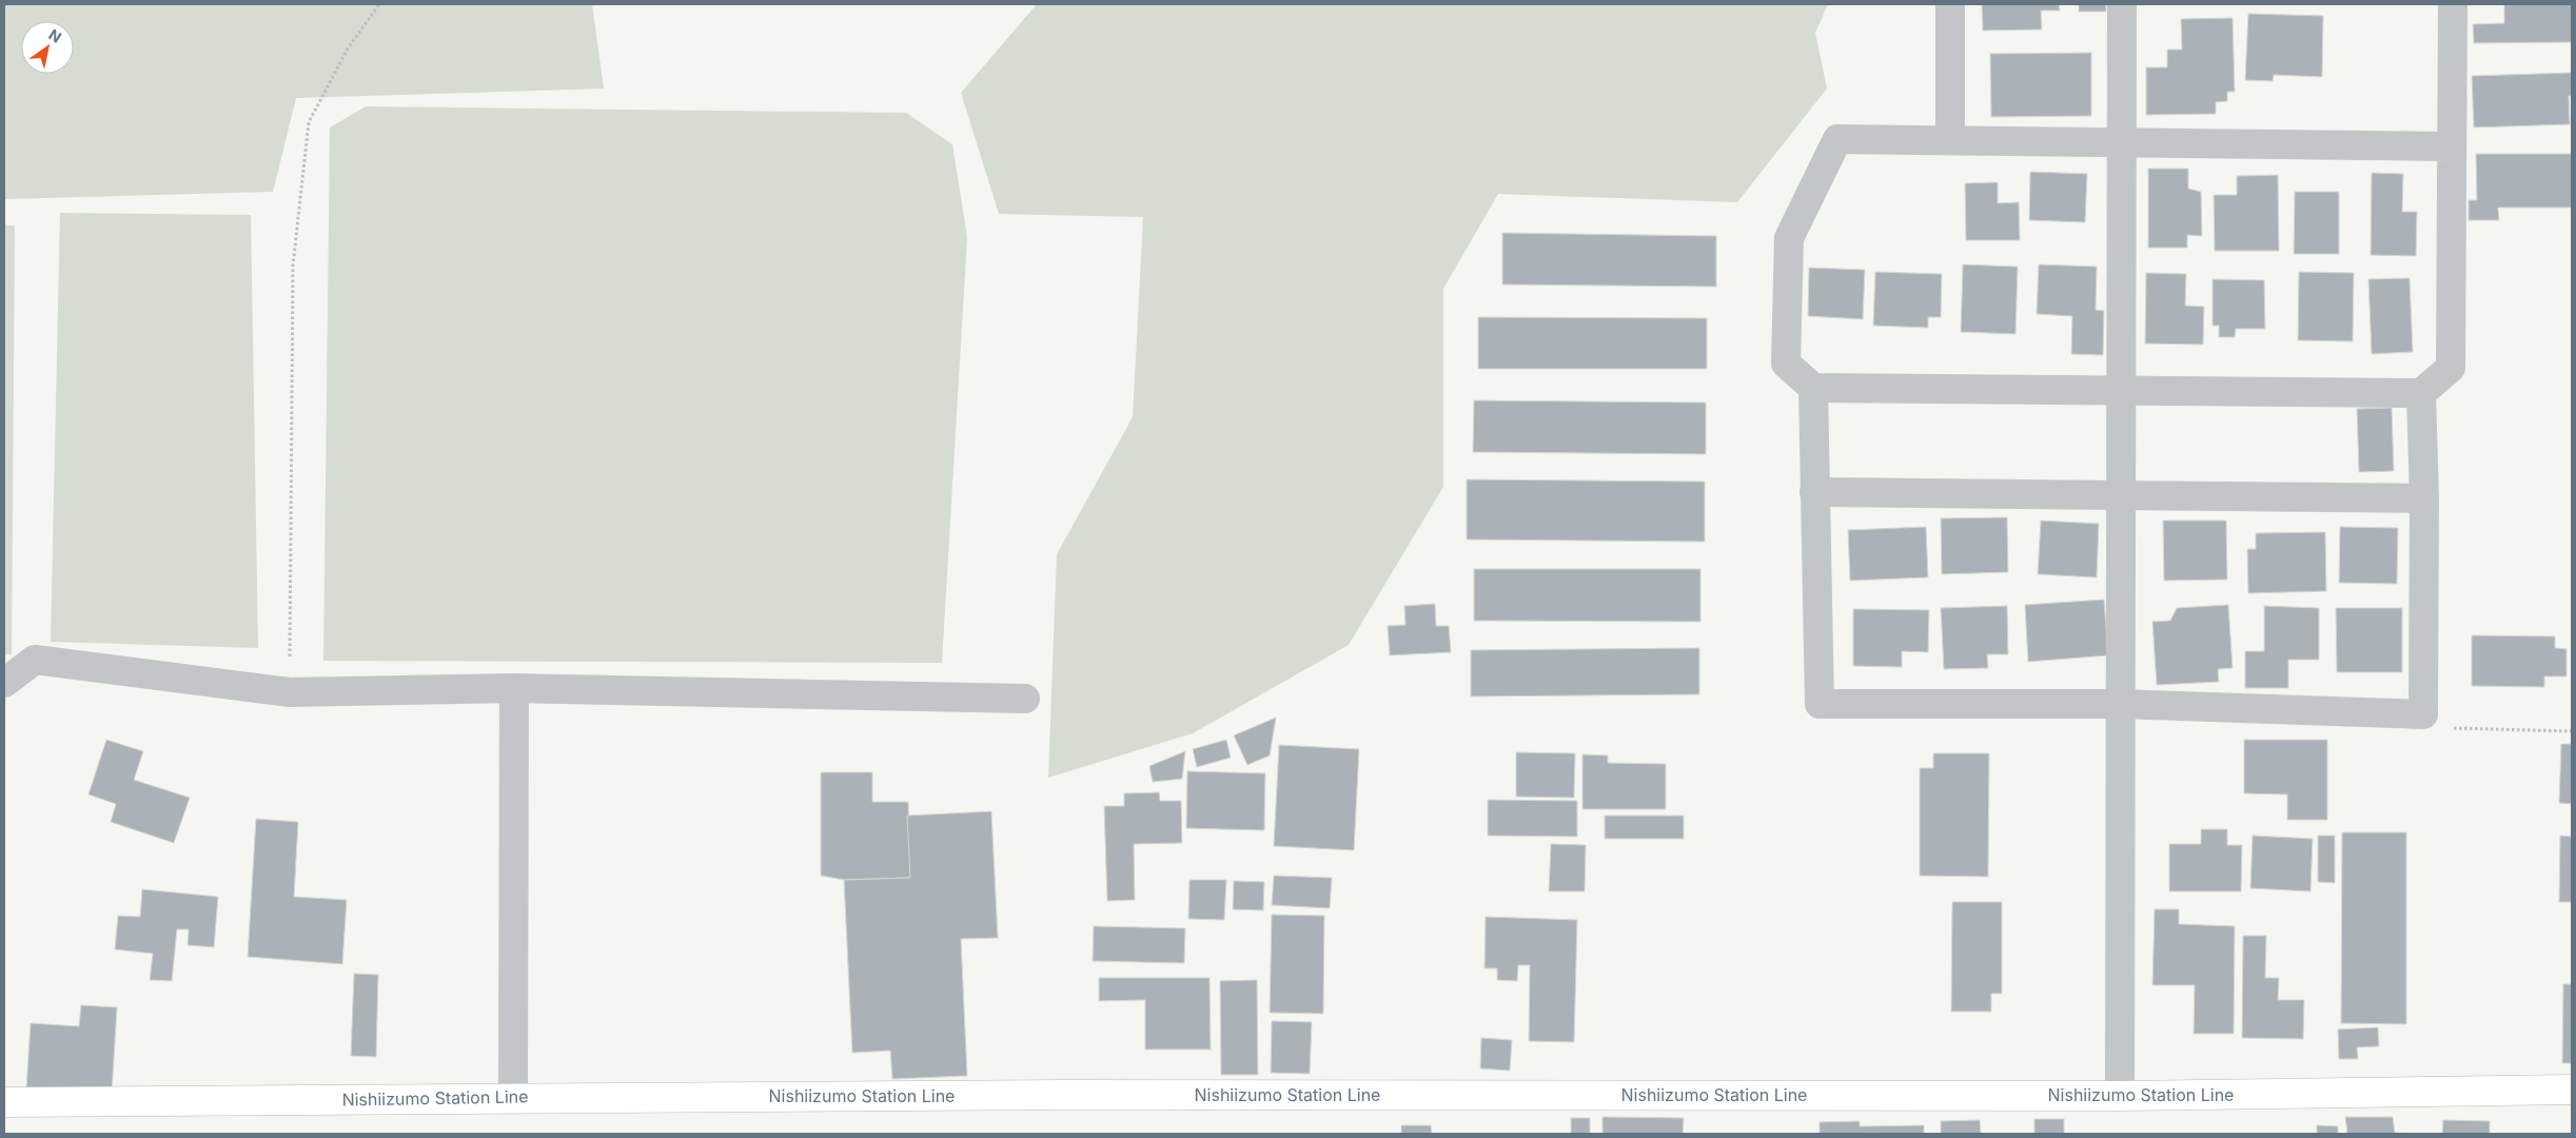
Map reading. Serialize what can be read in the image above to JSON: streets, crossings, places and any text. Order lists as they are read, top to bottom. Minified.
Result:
{"streets":{"main road":["Nishiizumo Station Line"]},"north":"top right"}
